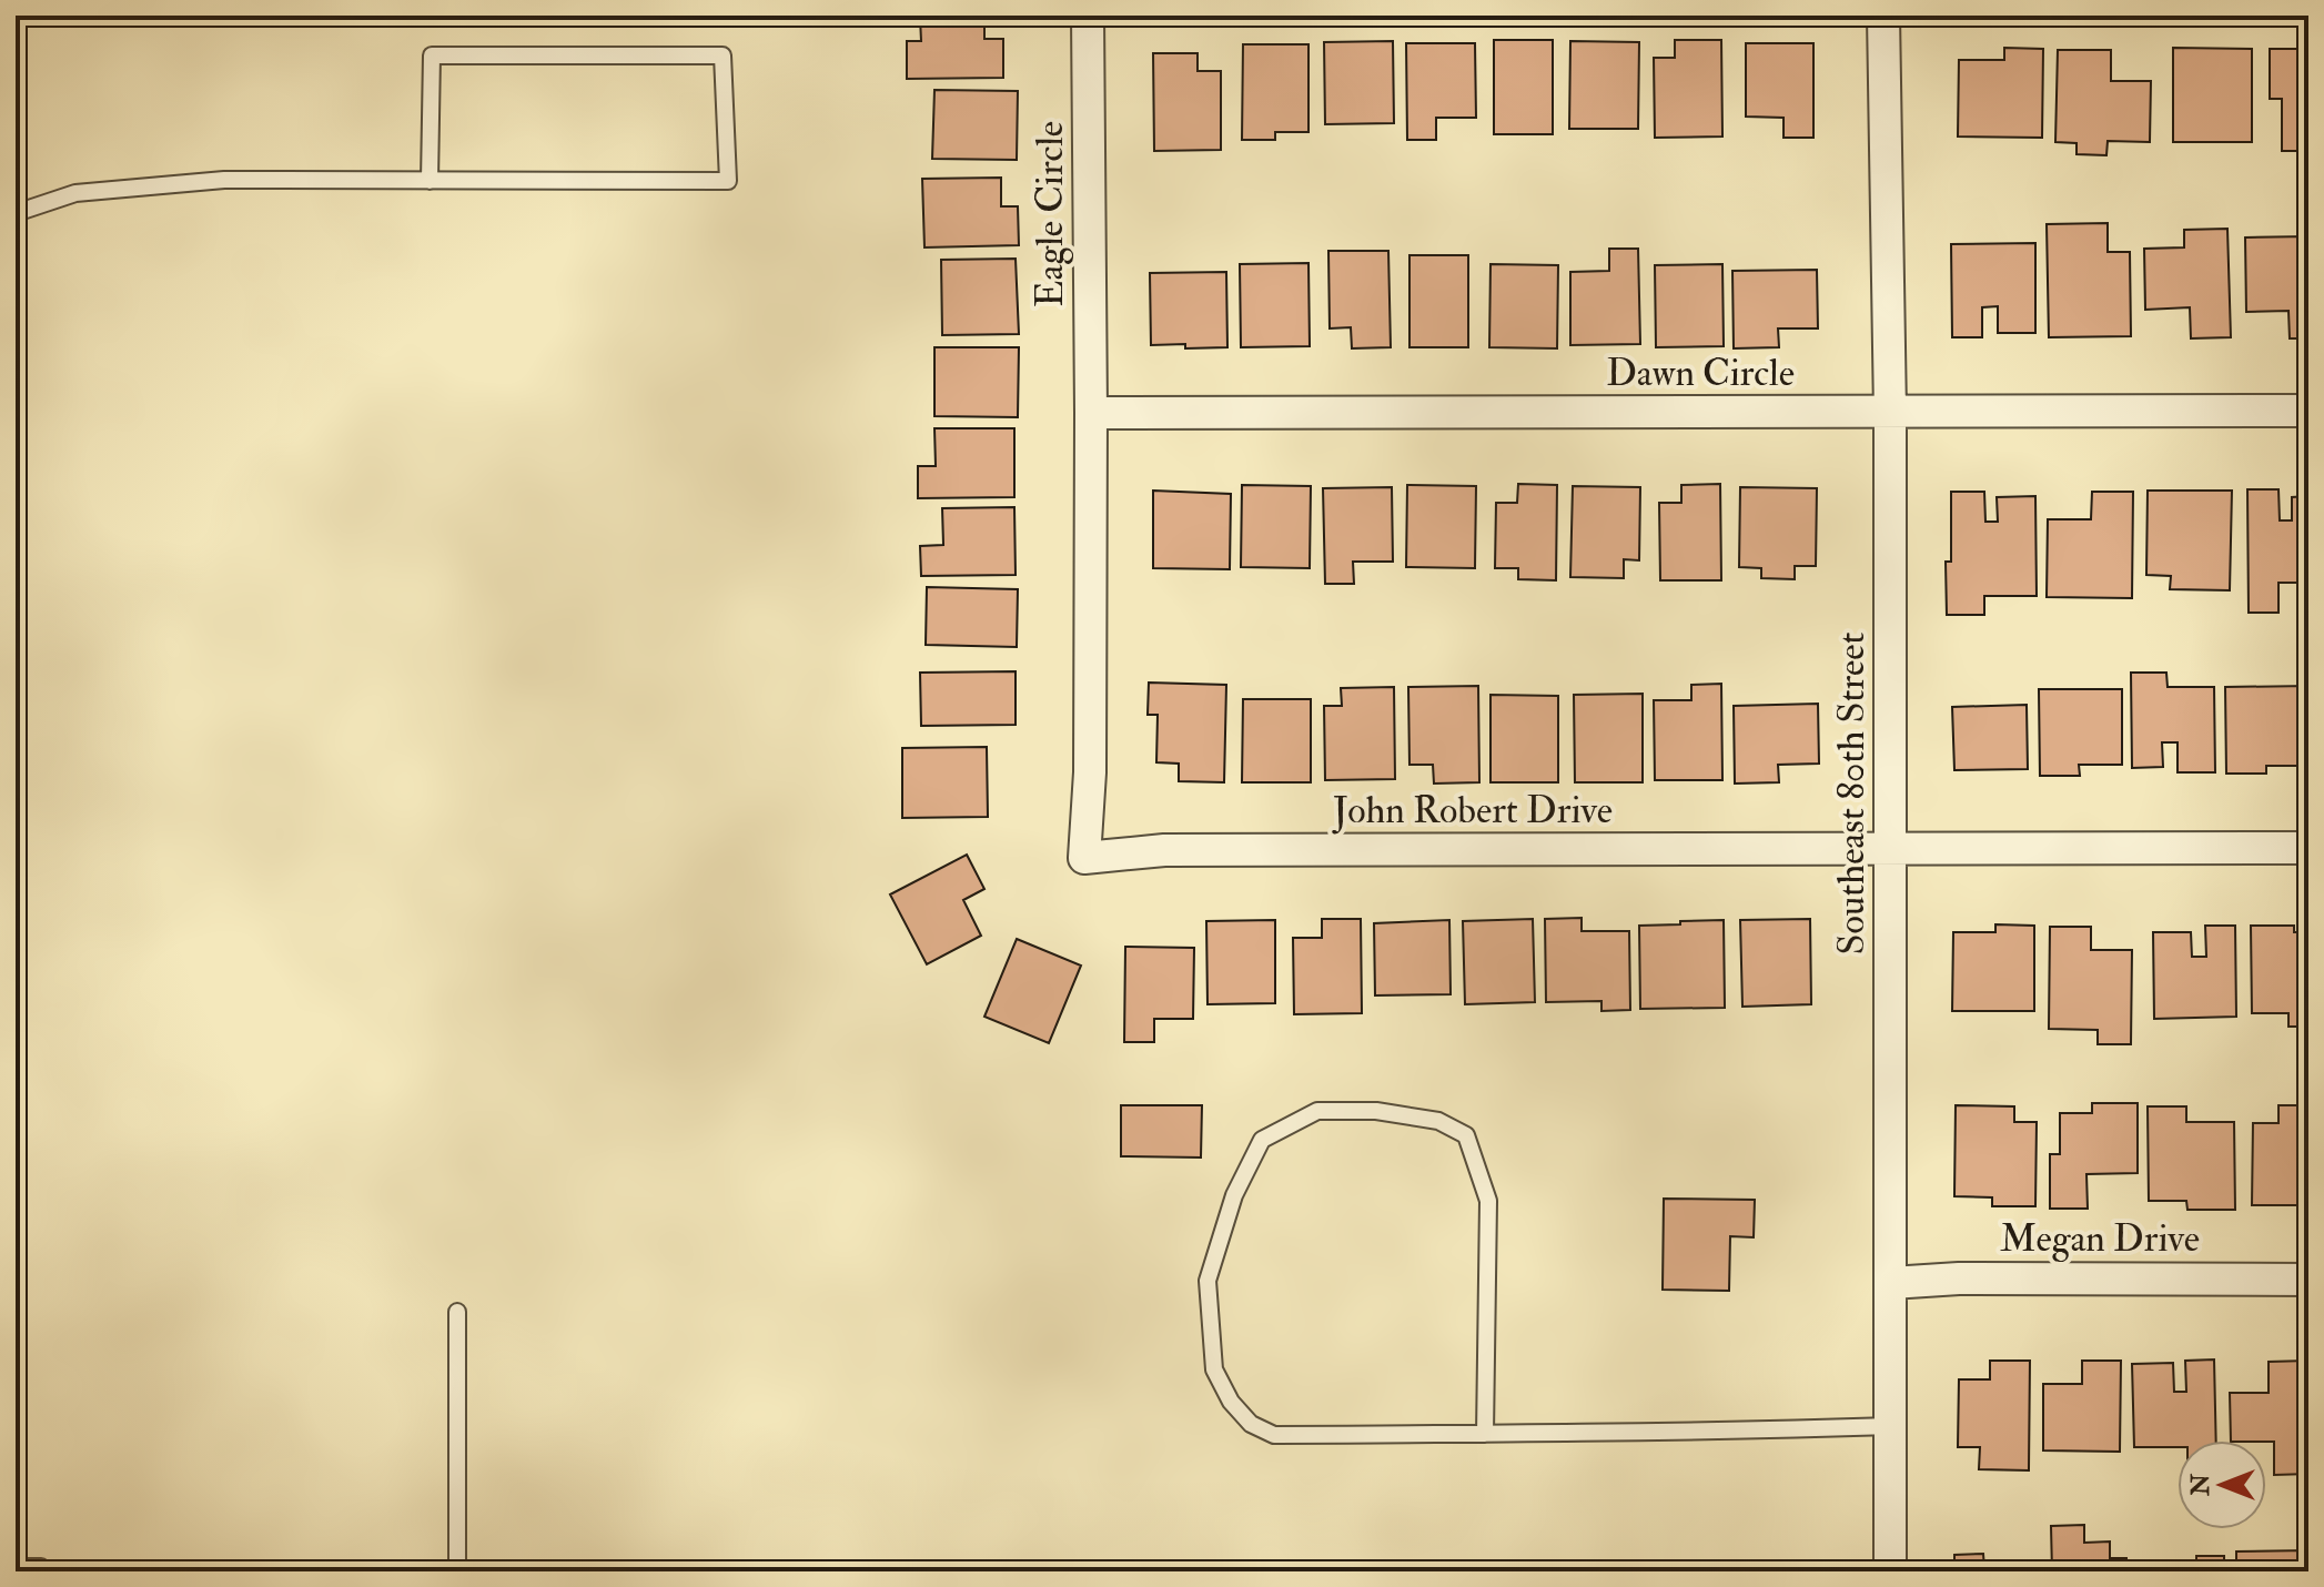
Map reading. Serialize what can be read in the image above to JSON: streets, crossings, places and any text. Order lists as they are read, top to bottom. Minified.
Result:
{"streets":{"street":["Eagle Circle","Dawn Circle","Southeast 80th Street","John Robert Drive","Megan Drive"]},"crossings":[["Eagle Circle","Dawn Circle"],["Eagle Circle","John Robert Drive"],["Dawn Circle","Southeast 80th Street"],["Dawn Circle","John Robert Drive"],["Southeast 80th Street","John Robert Drive"],["Southeast 80th Street","Megan Drive"]],"north":"left"}
